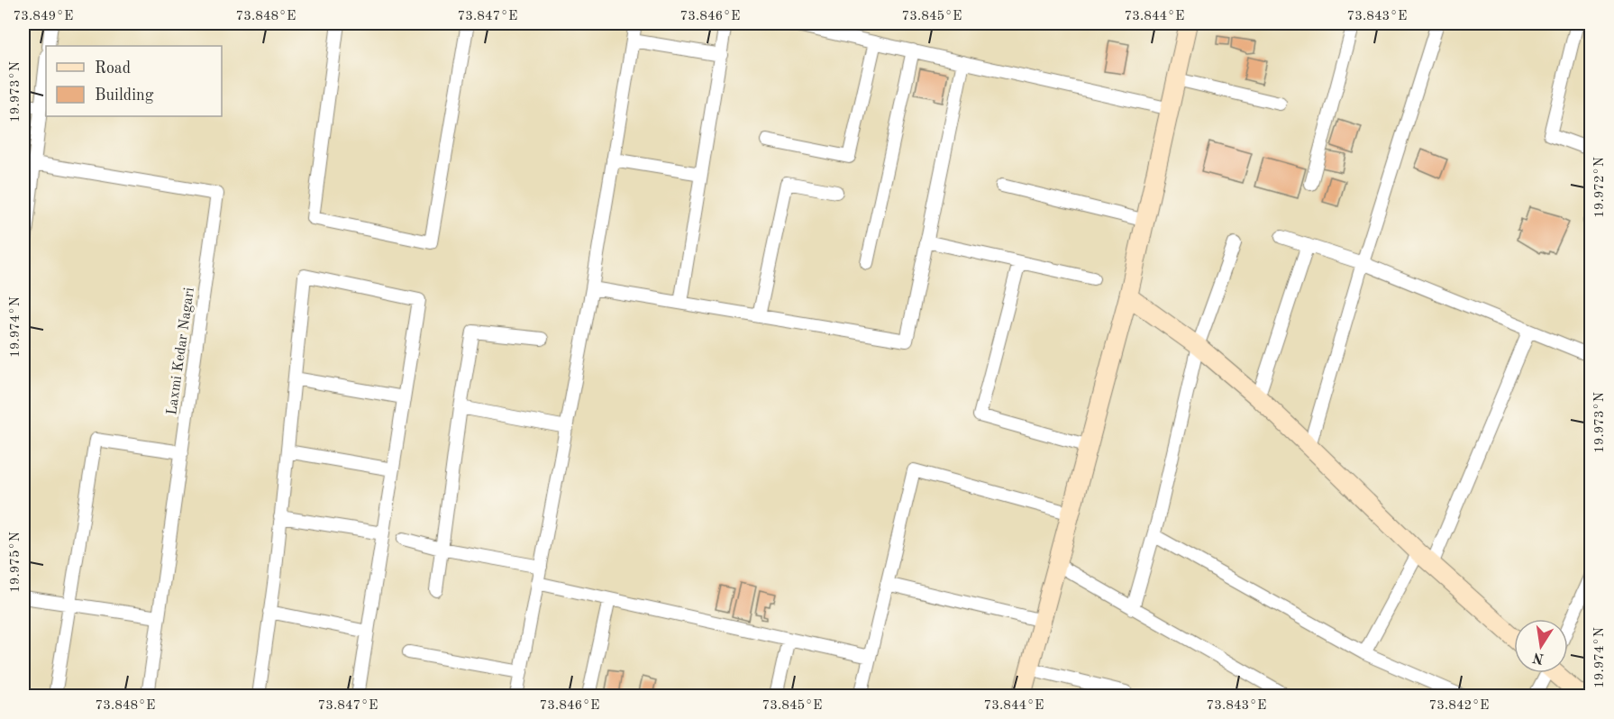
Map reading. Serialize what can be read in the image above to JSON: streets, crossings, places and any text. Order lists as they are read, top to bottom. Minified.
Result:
{"streets":{"street":["Laxmi Kedar Nagari"]},"legend":["Road","Building"],"north":"bottom","coordinates":["73.849°E","73.848°E","73.847°E","73.846°E","73.845°E","73.844°E","73.843°E","19.973°N","19.972°N","19.974°N","19.975°N","73.842°E"]}
